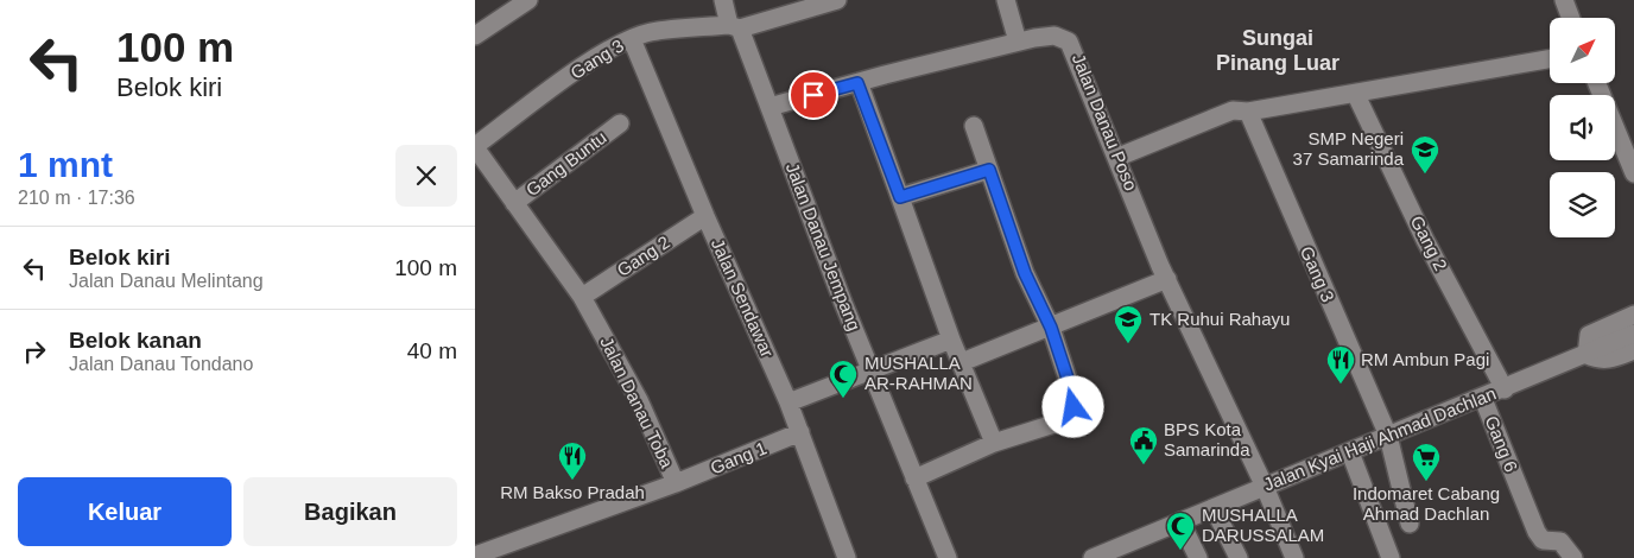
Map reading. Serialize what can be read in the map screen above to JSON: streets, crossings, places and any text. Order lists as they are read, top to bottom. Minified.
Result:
{"streets":{"street":["Gang 3","Jalan Danau Poso","Gang Buntu","Gang 2","Jalan Danau Jempang","Jalan Sendawar","Jalan Danau Toba","Jalan Kyai Haji Ahmad Dachlan","Gang 6","Gang 1"]},"crossings":[["Gang 3","Jalan Danau Jempang"],["Gang 3","Jalan Sendawar"],["Gang 3","Jalan Danau Toba"],["Gang 3","Jalan Kyai Haji Ahmad Dachlan"],["Jalan Danau Poso","Jalan Danau Jempang"],["Jalan Danau Poso","Jalan Kyai Haji Ahmad Dachlan"],["Gang Buntu","Jalan Danau Toba"],["Gang 2","Jalan Sendawar"],["Gang 2","Jalan Danau Toba"],["Gang 2","Jalan Kyai Haji Ahmad Dachlan"],["Jalan Sendawar","Gang 1"],["Jalan Danau Toba","Gang 1"],["Jalan Kyai Haji Ahmad Dachlan","Gang 6"]],"districts":["Sungai Pinang Luar"],"places":{"school or university":["SMP Negeri 37 Samarinda","TK Ruhui Rahayu"],"restaurant":["RM Ambun Pagi","RM Bakso Pradah"],"mosque":["MUSHALLA AR-RAHMAN","MUSHALLA DARUSSALAM"],"public building":["BPS Kota Samarinda"],"supermarket":["Indomaret Cabang Ahmad Dachlan"]},"north":"top right","page":{"turn":["100 m","Belok kiri"],"heading":["1 mnt","210 m · 17:36"],"list":[{"name":"Belok kiri","note":"Jalan Danau Melintang","value":"100 m"},{"name":"Belok kanan","note":"Jalan Danau Tondano","value":"40 m"}],"buttons":["Keluar","Bagikan"]}}
